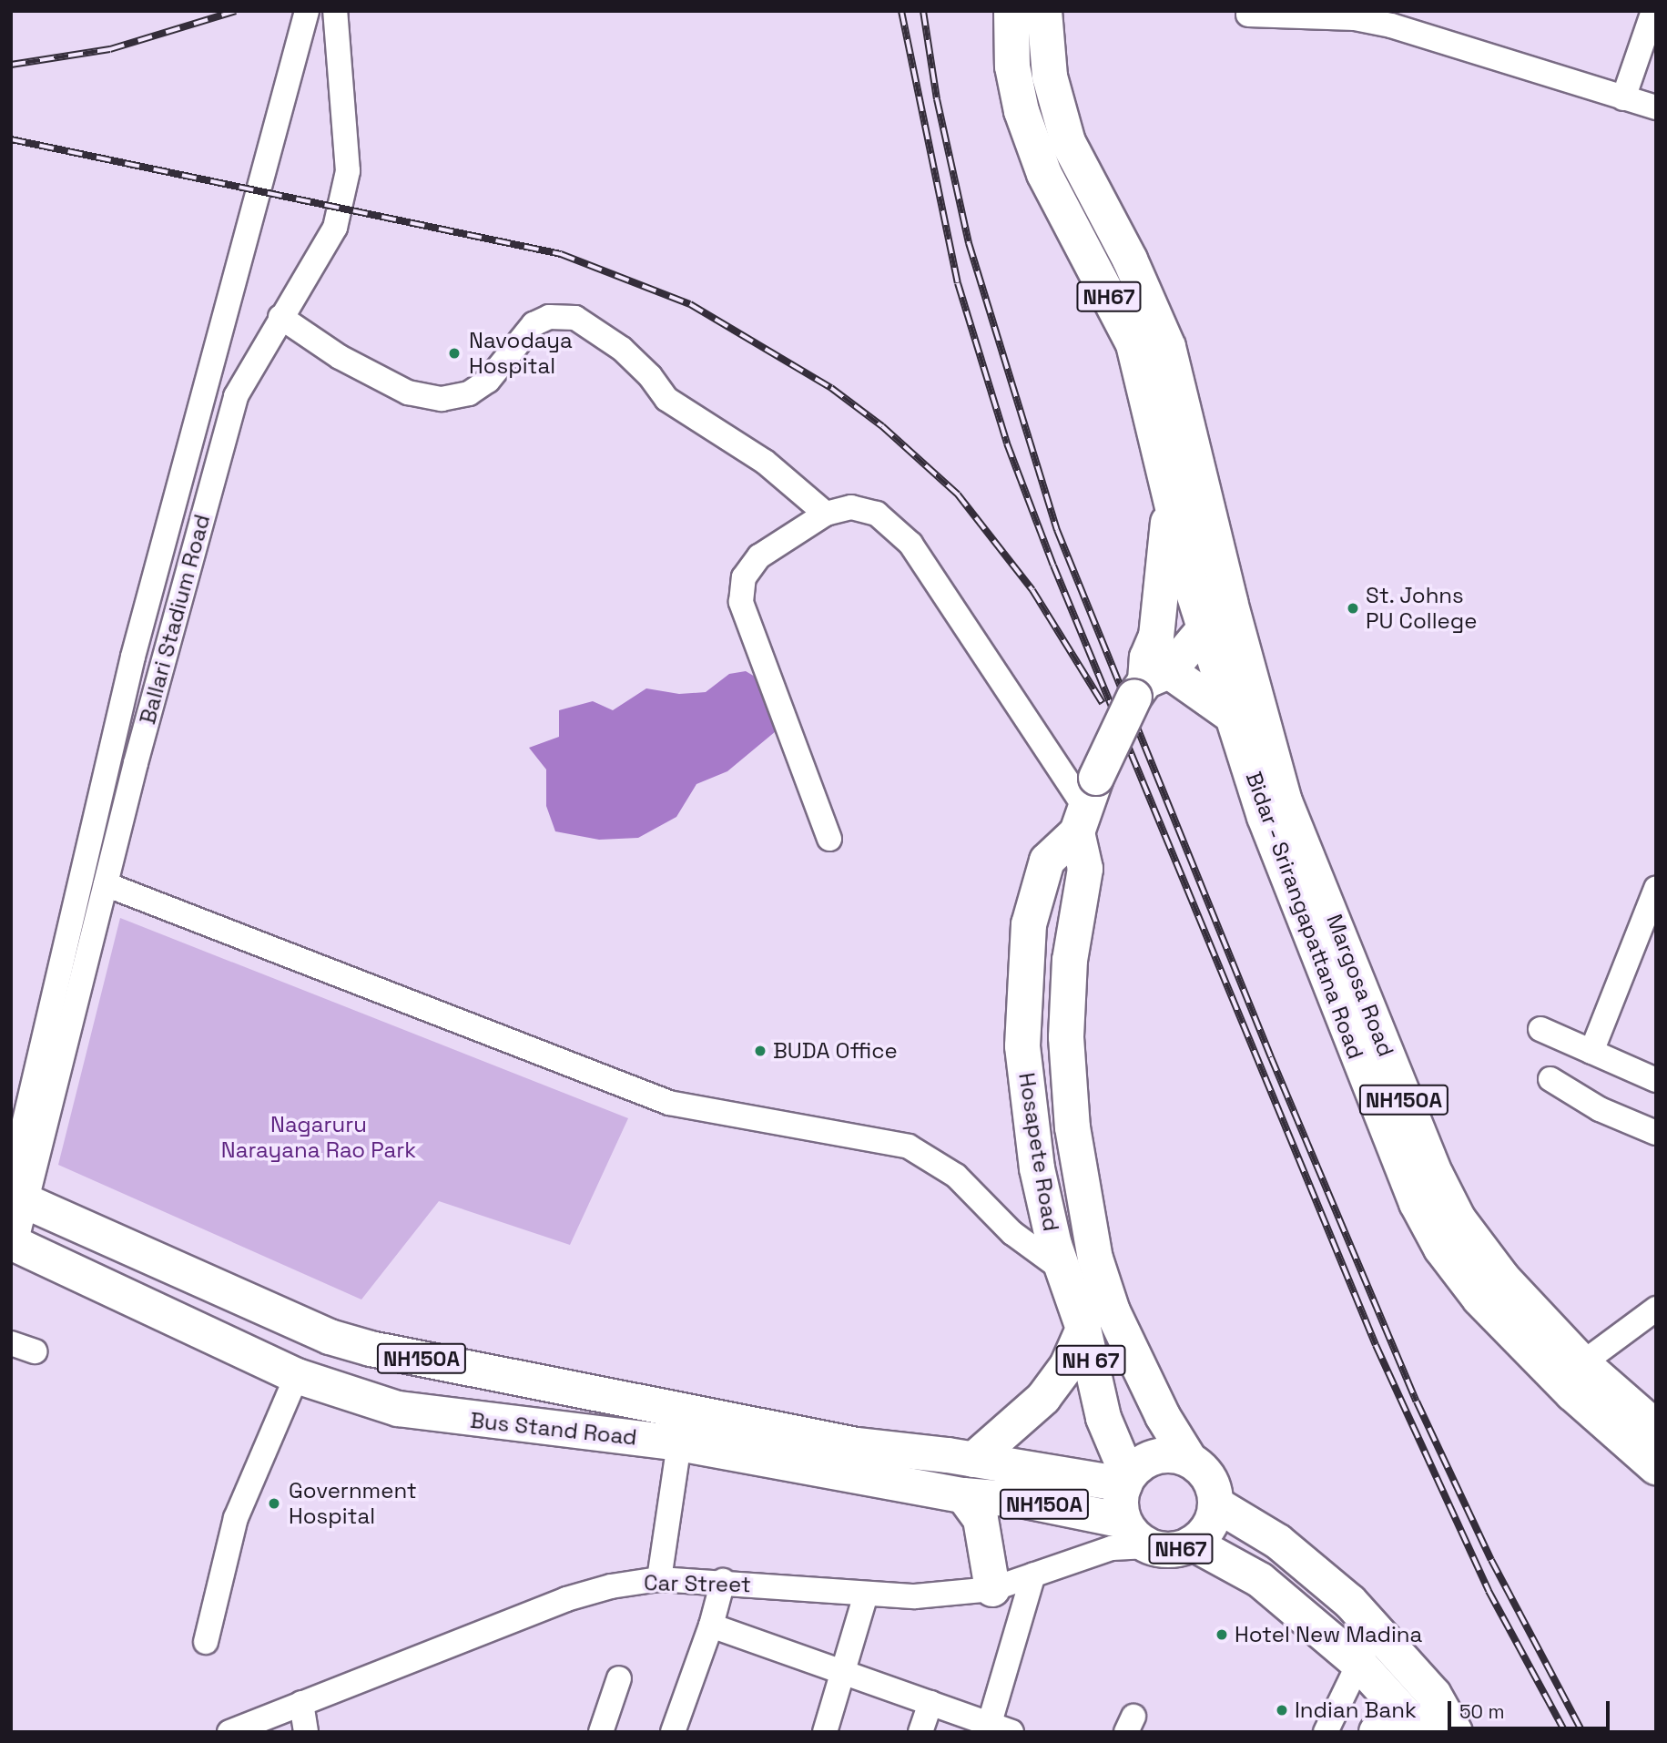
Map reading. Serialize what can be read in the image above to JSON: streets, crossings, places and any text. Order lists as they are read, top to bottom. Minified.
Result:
{"streets":{"highway":["NH67","Bidar - Srirangapattana Road","Margosa Road","NH150A","Hosapete Road","NH 67","Bus Stand Road"],"street":["Ballari Stadium Road","Car Street"]},"crossings":[["NH67","NH150A"],["NH67","Hosapete Road"],["NH67","Bus Stand Road"],["NH67","Car Street"],["Ballari Stadium Road","Bus Stand Road"],["Bidar - Srirangapattana Road","Margosa Road"],["Bidar - Srirangapattana Road","NH150A"],["Margosa Road","NH150A"],["Hosapete Road","Bus Stand Road"],["Hosapete Road","Car Street"],["Bus Stand Road","Car Street"]],"parks":["Nagaruru Narayana Rao Park"],"places":["Navodaya Hospital","St. Johns PU College","BUDA Office","Government Hospital","Hotel New Madina","Indian Bank"],"scale_bar":"50 m"}
